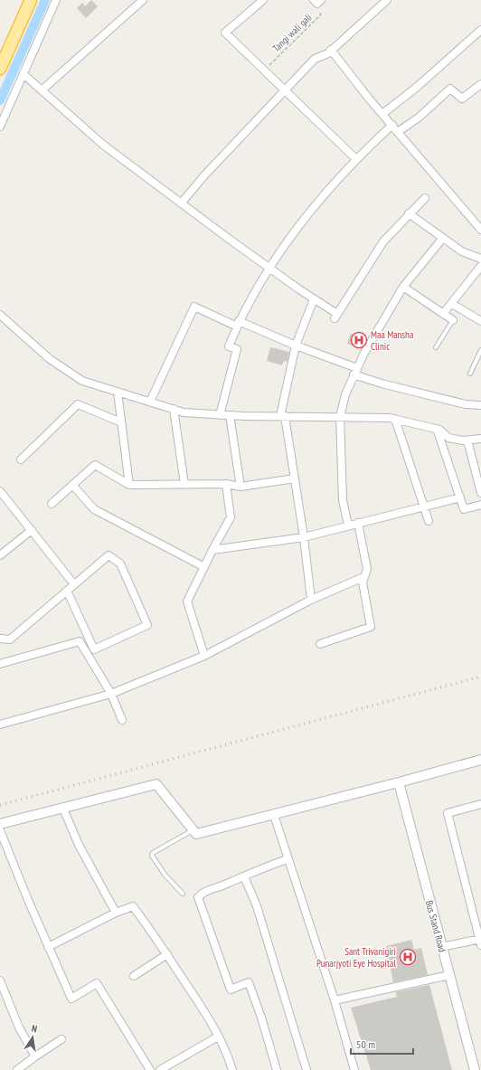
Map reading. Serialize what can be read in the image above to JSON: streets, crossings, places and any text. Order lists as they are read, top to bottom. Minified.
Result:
{"streets":{"street":["Bus Stand Road"],"path":["Tangi wali gali"]},"places":{"hospital":["Maa Mansha Clinic","Sant Trivanigiri Punarjyoti Eye Hospital"]},"scale_bar":"50 m","north":"top"}
